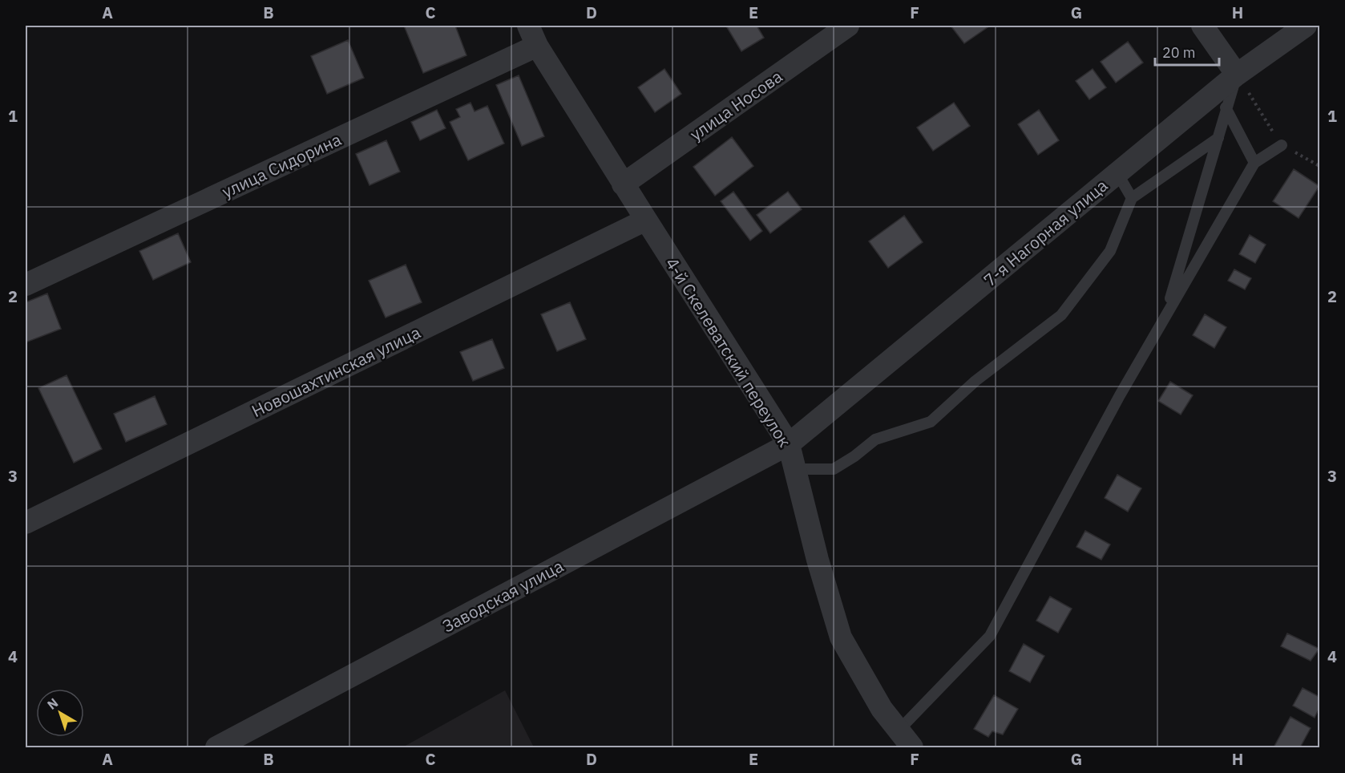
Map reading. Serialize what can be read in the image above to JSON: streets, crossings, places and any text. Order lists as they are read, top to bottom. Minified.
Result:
{"streets":{"street":["улица Носова","улица Сидорина","7-я Нагорная улица","4-й Скелеватский переулок","Новошахтинская улица","Заводская улица"]},"crossings":[["улица Носова","4-й Скелеватский переулок"],["улица Сидорина","4-й Скелеватский переулок"],["7-я Нагорная улица","4-й Скелеватский переулок"],["7-я Нагорная улица","Заводская улица"],["4-й Скелеватский переулок","Новошахтинская улица"],["4-й Скелеватский переулок","Заводская улица"]],"scale_bar":"20 m","north":"top left","grid":{"columns":["A","B","C","D","E","F","G","H"],"rows":["1","2","3","4"]}}
